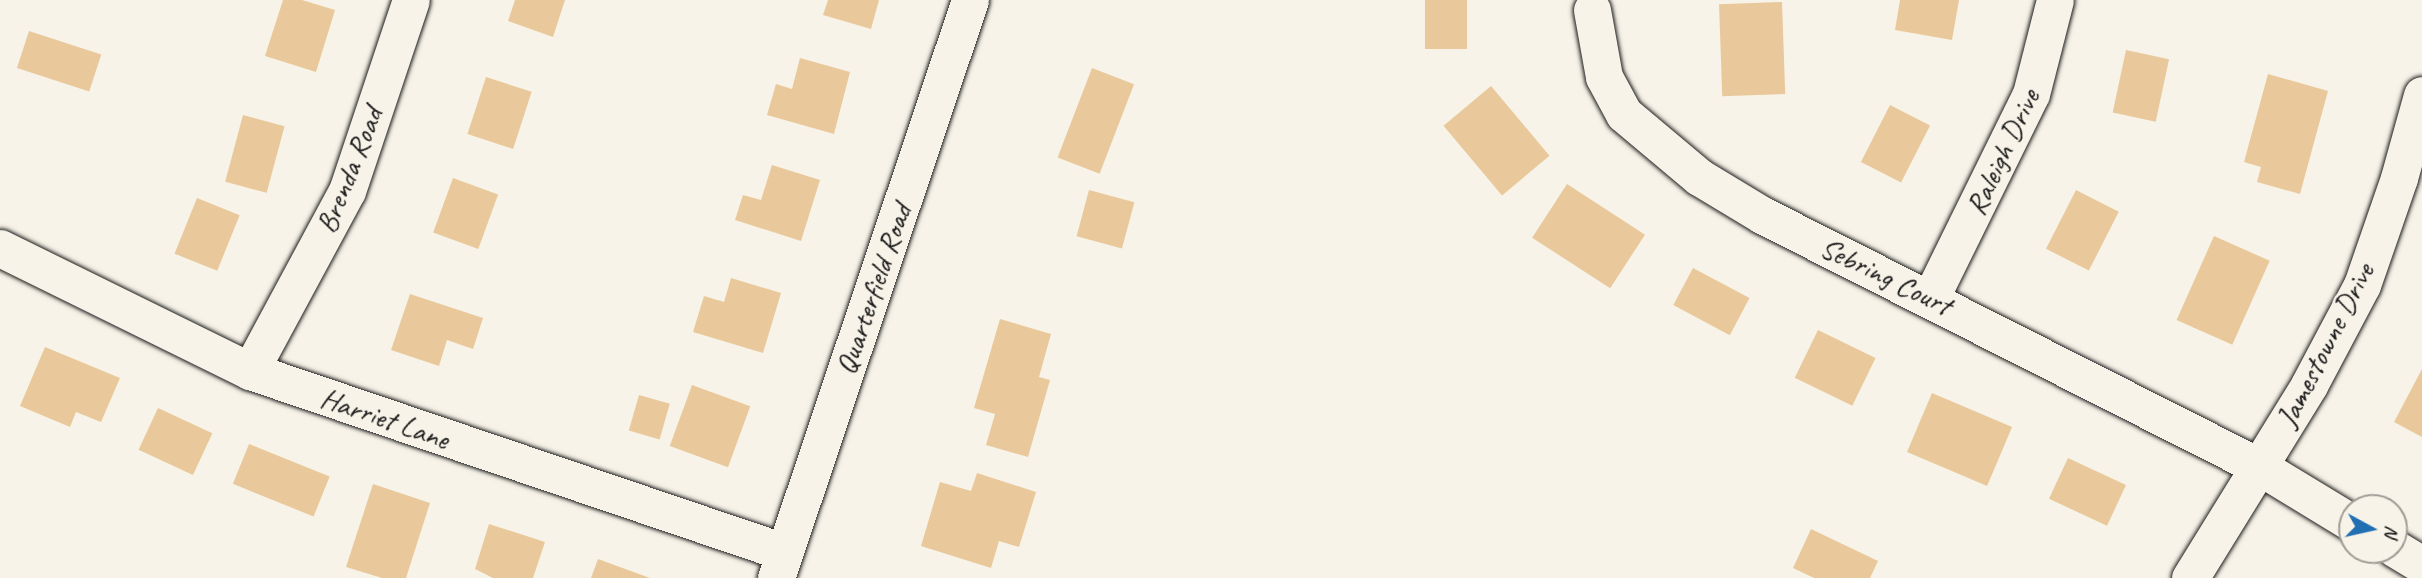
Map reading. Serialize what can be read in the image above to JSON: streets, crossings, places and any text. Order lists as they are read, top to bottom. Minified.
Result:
{"streets":{"street":["Raleigh Drive","Brenda Road","Sebring Court","Quarterfield Road","Jamestowne Drive","Harriet Lane"]},"crossings":[["Raleigh Drive","Sebring Court"],["Brenda Road","Harriet Lane"],["Sebring Court","Jamestowne Drive"],["Quarterfield Road","Harriet Lane"]],"north":"right"}
